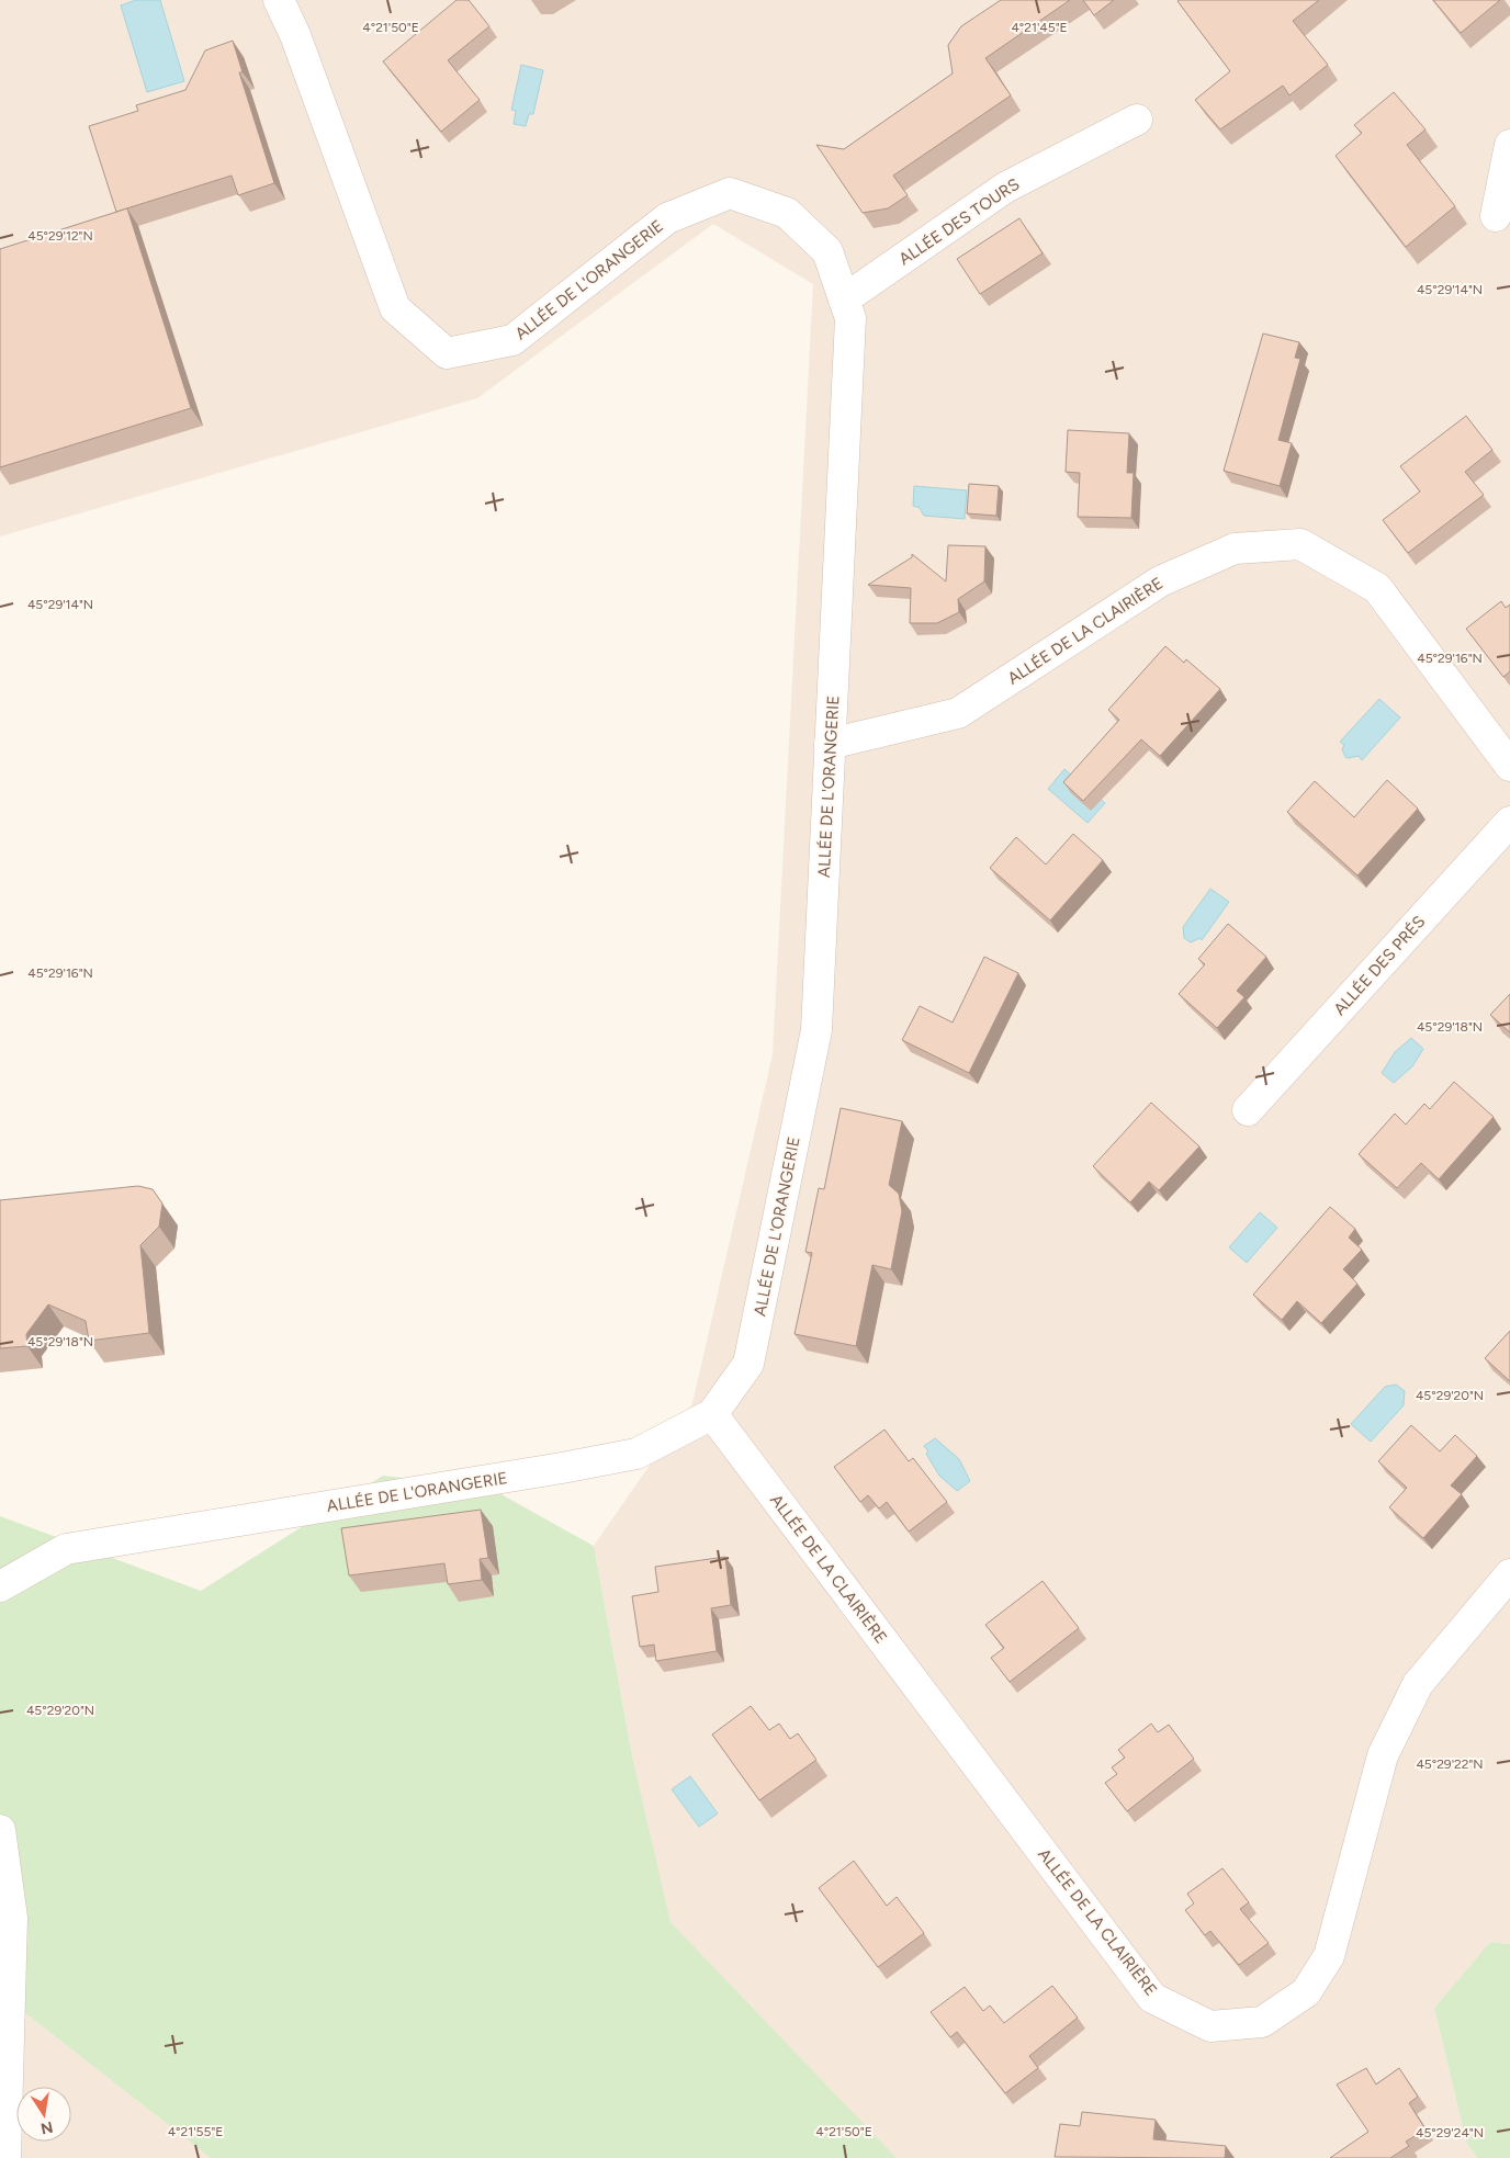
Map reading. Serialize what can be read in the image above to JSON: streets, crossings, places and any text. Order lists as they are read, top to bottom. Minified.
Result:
{"streets":{"street":["ALLÉE DES TOURS","ALLÉE DE L'ORANGERIE","ALLÉE DE LA CLAIRIÈRE","ALLÉE DES PRÉS"]},"crossings":[["ALLÉE DES TOURS","ALLÉE DE L'ORANGERIE"],["ALLÉE DE L'ORANGERIE","ALLÉE DE LA CLAIRIÈRE"]],"north":"bottom","coordinates":["4°21'50\"E","4°21'45\"E","45°29'12\"N","45°29'14\"N","45°29'16\"N","45°29'18\"N","45°29'20\"N","45°29'22\"N","4°21'55\"E","45°29'24\"N"]}
